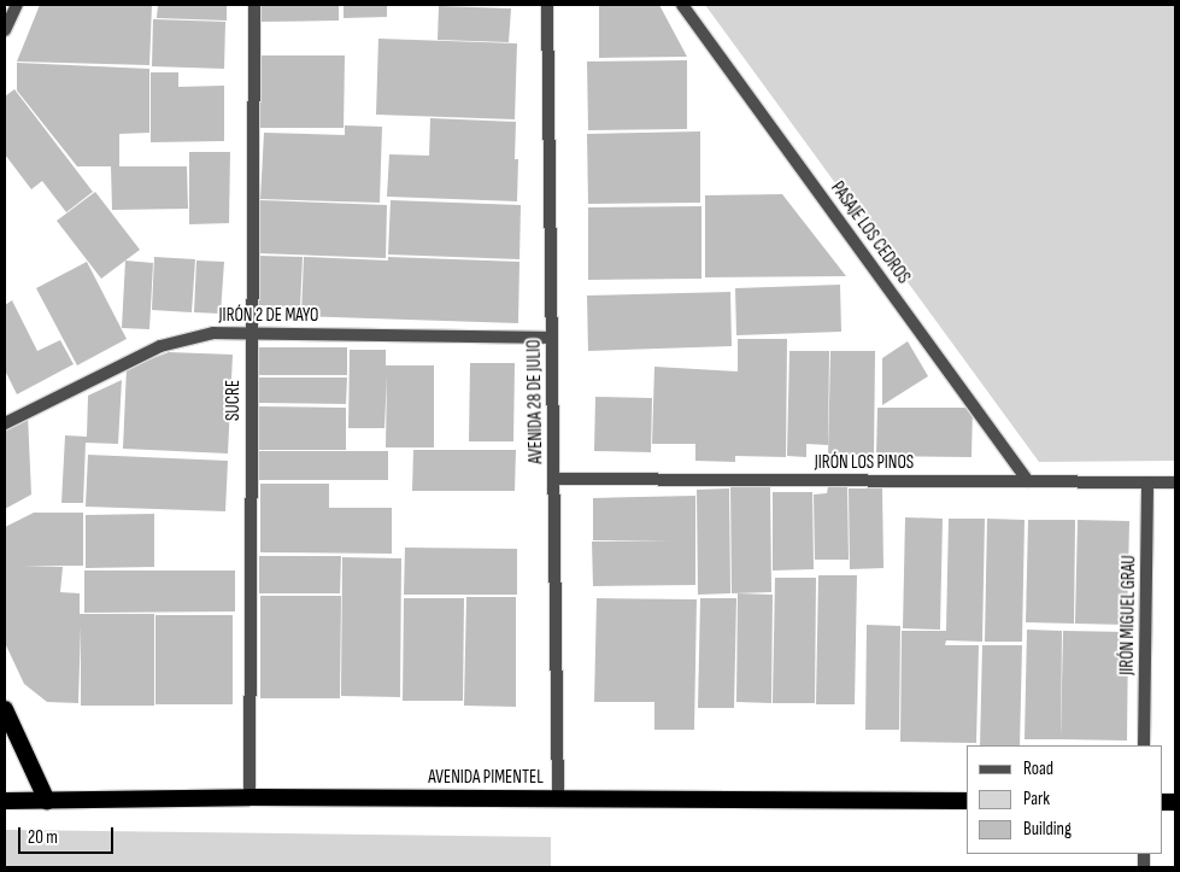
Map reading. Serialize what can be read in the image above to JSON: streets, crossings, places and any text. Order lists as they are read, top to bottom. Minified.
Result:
{"streets":{"highway":["AVENIDA PIMENTEL"],"street":["PASAJE LOS CEDROS","JIRÓN 2 DE MAYO","SUCRE","AVENIDA 28 DE JULIO","JIRÓN LOS PINOS","JIRÓN MIGUEL GRAU"]},"crossings":[["PASAJE LOS CEDROS","JIRÓN LOS PINOS"],["JIRÓN 2 DE MAYO","SUCRE"],["JIRÓN 2 DE MAYO","AVENIDA 28 DE JULIO"],["SUCRE","AVENIDA PIMENTEL"],["AVENIDA 28 DE JULIO","JIRÓN LOS PINOS"],["AVENIDA 28 DE JULIO","AVENIDA PIMENTEL"],["JIRÓN LOS PINOS","JIRÓN MIGUEL GRAU"]],"legend":["Road","Park","Building"],"scale_bar":"20 m"}
